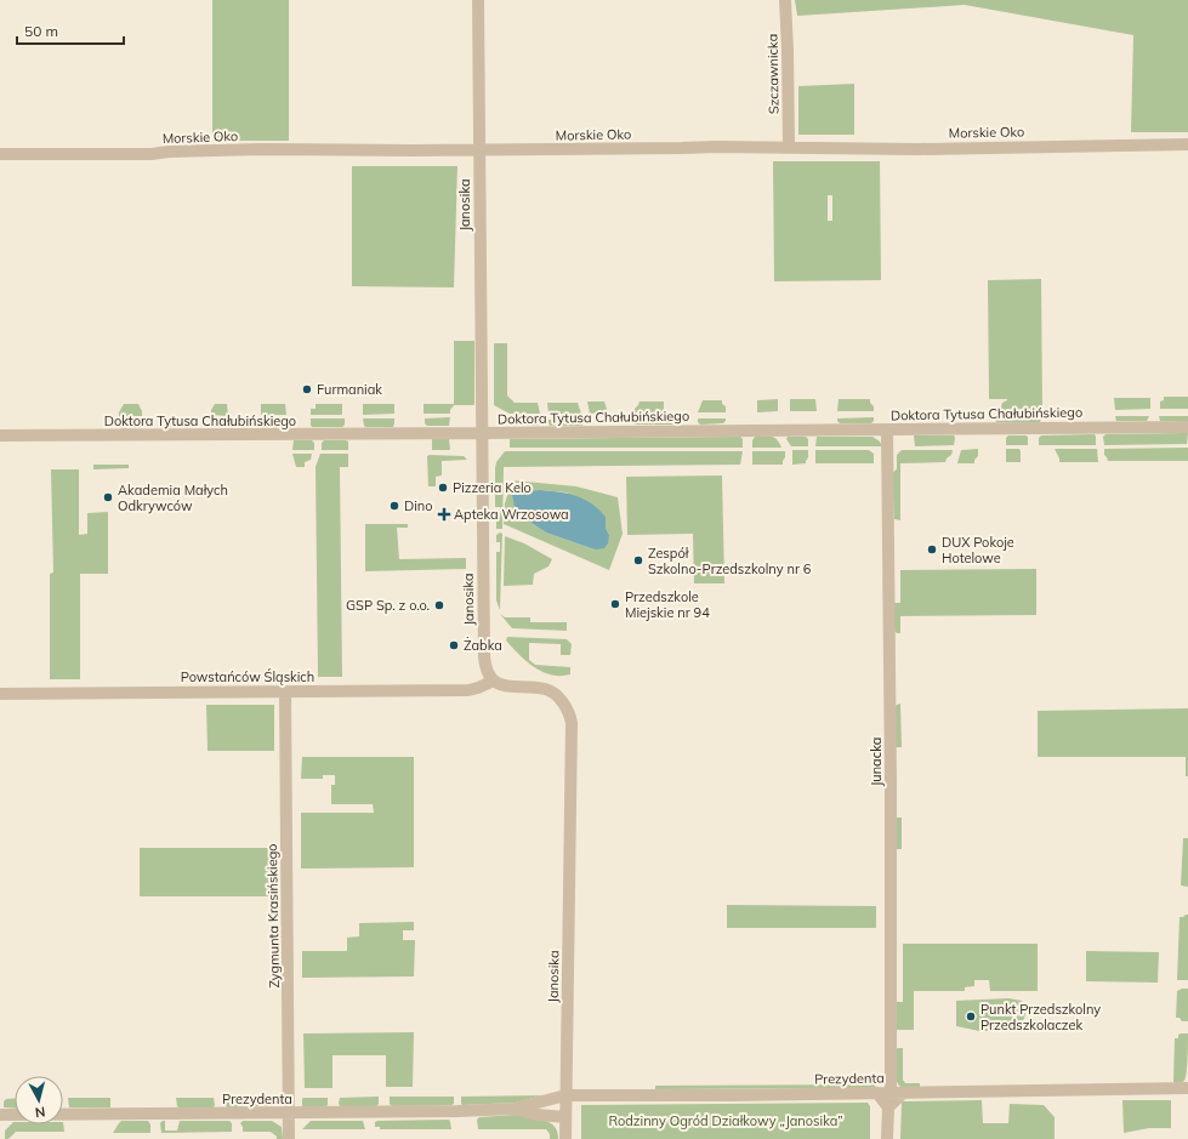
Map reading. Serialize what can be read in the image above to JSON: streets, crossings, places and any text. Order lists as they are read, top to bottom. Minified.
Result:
{"streets":{"street":["Szczawnicka","Morskie Oko","Janosika","Doktora Tytusa Chałubińskiego","Powstańców Śląskich","Junacka","Zygmunta Krasińskiego","Prezydenta"]},"crossings":[["Szczawnicka","Morskie Oko"],["Morskie Oko","Janosika"],["Janosika","Doktora Tytusa Chałubińskiego"],["Janosika","Powstańców Śląskich"],["Janosika","Prezydenta"],["Doktora Tytusa Chałubińskiego","Junacka"],["Powstańców Śląskich","Zygmunta Krasińskiego"],["Junacka","Prezydenta"],["Zygmunta Krasińskiego","Prezydenta"]],"parks":["Rodzinny Ogród Działkowy „Janosika”"],"places":{"other":["Furmaniak","Pizzeria Kelo","Akademia Małych Odkrywców","Dino","DUX Pokoje Hotelowe","Zespół Szkolno-Przedszkolny nr 6","Przedszkole Miejskie nr 94","GSP Sp. z o.o.","Żabka","Punkt Przedszkolny Przedszkolaczek"],"health":["Apteka Wrzosowa"]},"scale_bar":"50 m","north":"bottom"}
